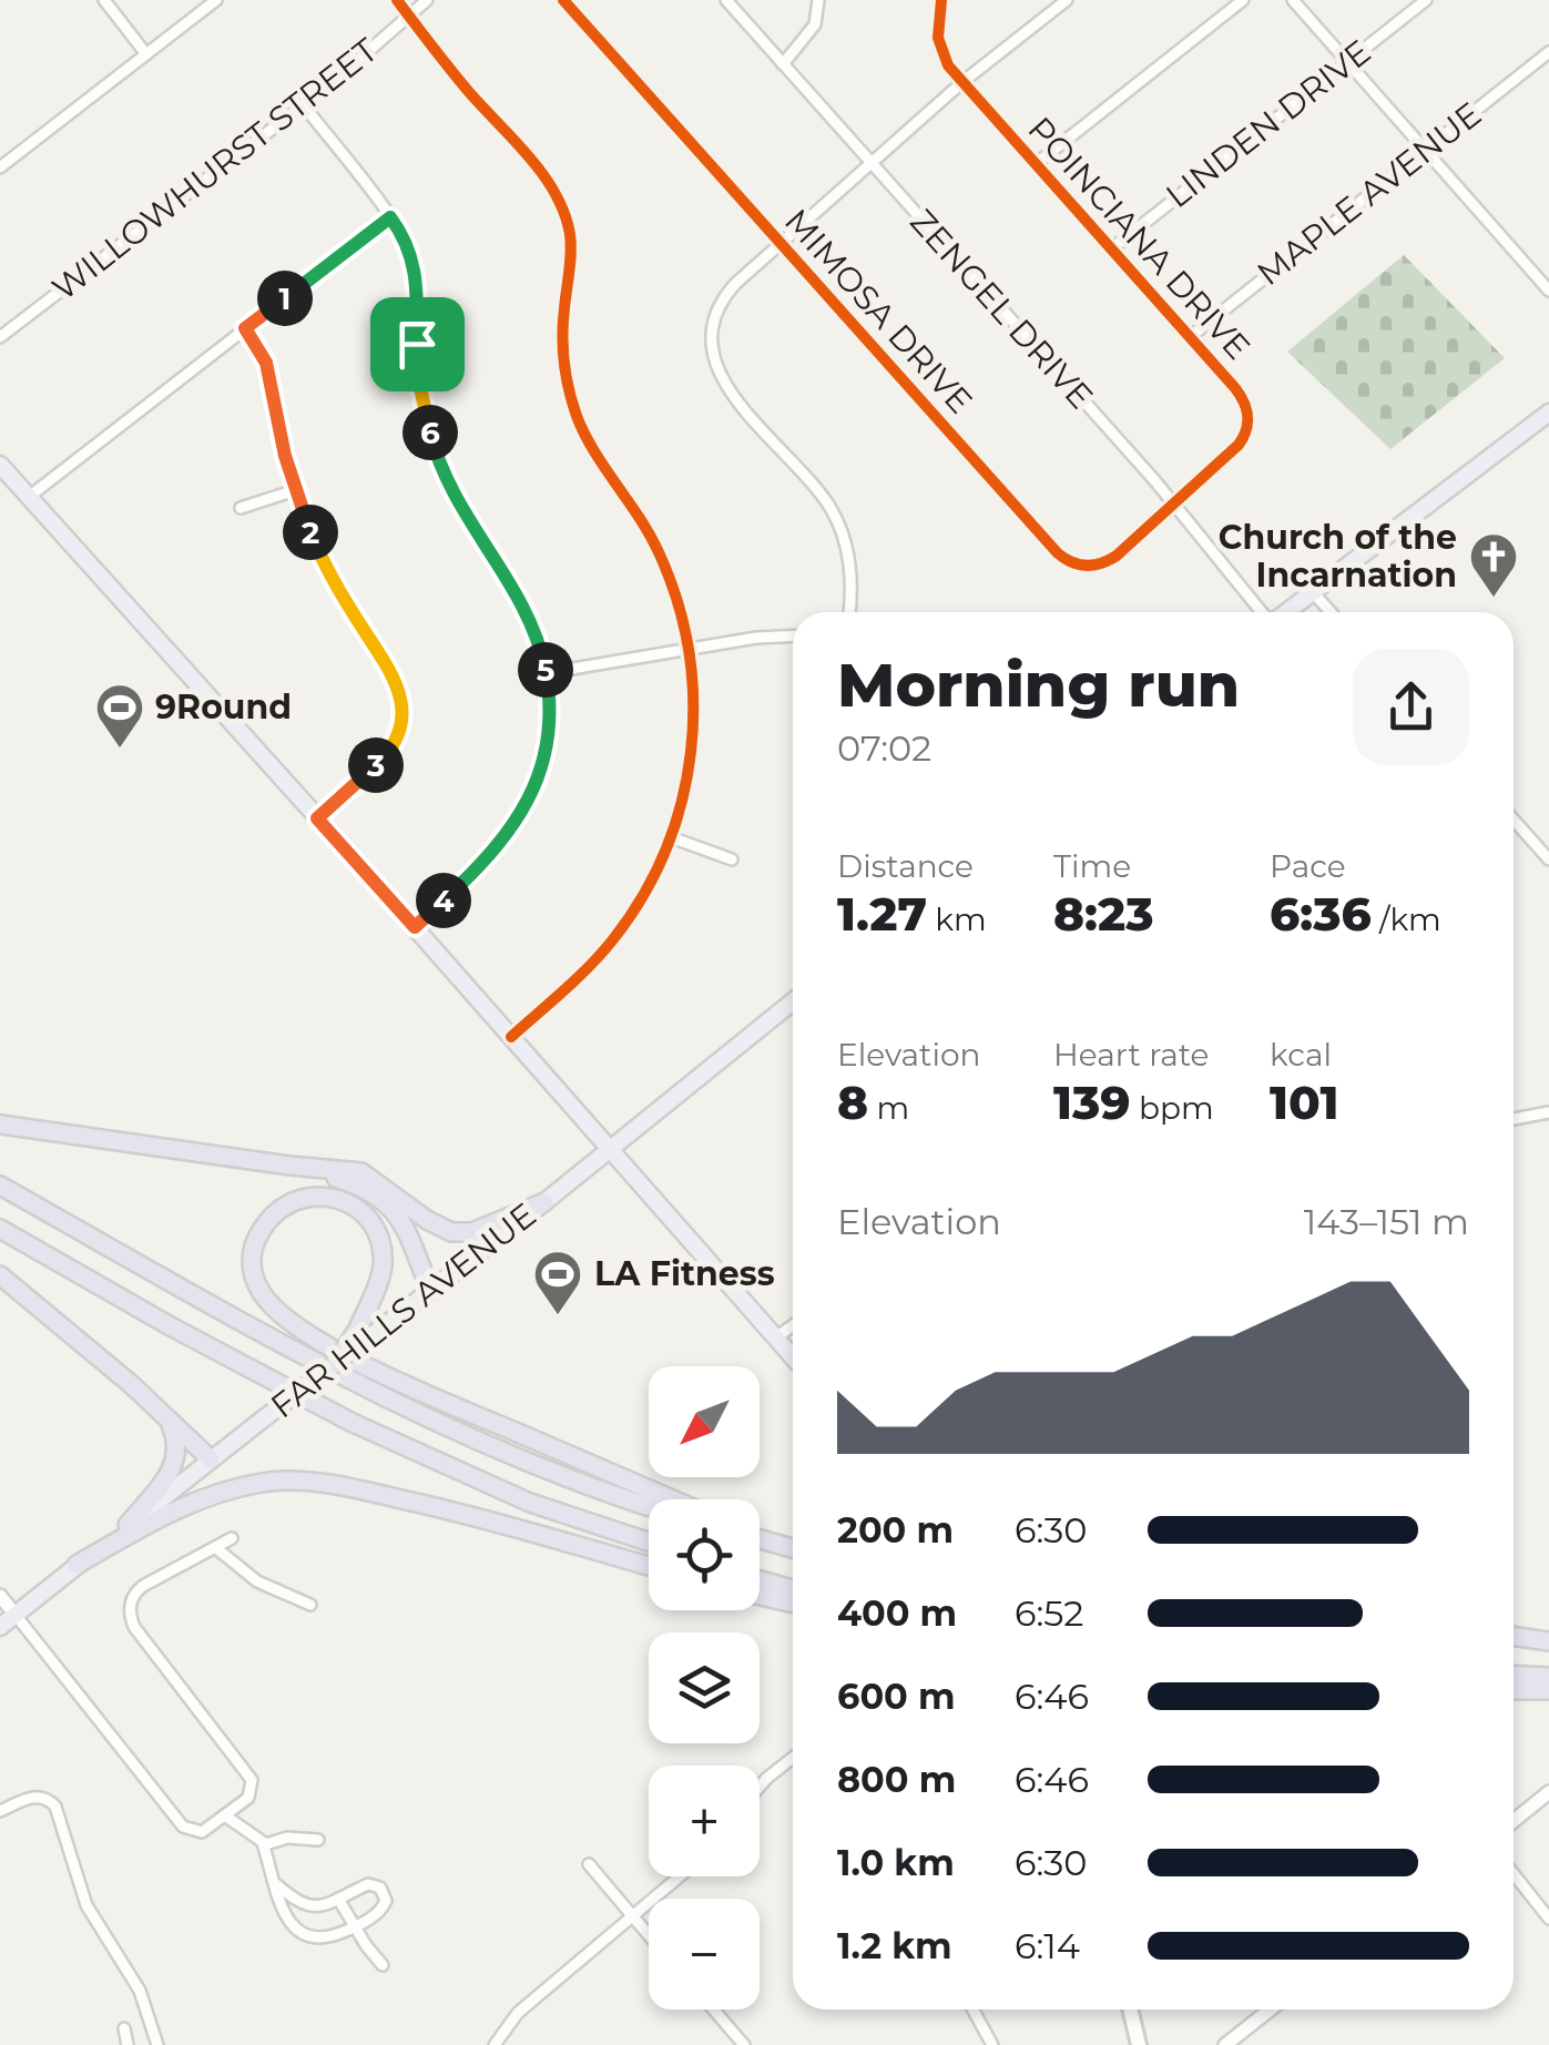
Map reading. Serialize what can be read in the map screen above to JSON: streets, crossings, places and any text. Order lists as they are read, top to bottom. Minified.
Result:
{"streets":{"main road":["FAR HILLS AVENUE"],"street":["LINDEN DRIVE","WILLOWHURST STREET","MAPLE AVENUE","POINCIANA DRIVE","ZENGEL DRIVE","MIMOSA DRIVE"]},"crossings":[["LINDEN DRIVE","POINCIANA DRIVE"],["MAPLE AVENUE","POINCIANA DRIVE"],["POINCIANA DRIVE","ZENGEL DRIVE"],["POINCIANA DRIVE","MIMOSA DRIVE"],["ZENGEL DRIVE","MIMOSA DRIVE"]],"places":{"church":["Church of the Incarnation"],"sports":["9Round","LA Fitness"]},"north":"bottom left","page":{"pins":["1","6","2","5","3","4"],"heading":["Morning run","07:02"],"stats":[["Distance","1.27 km"],["Time","8:23"],["Pace","6:36 /km"],["Elevation","8 m"],["Heart rate","139 bpm"],["kcal","101"]],"chart":["Elevation","143–151 m"],"map_buttons":["+","−"],"list":[{"name":"200 m","note":"6:30"},{"name":"400 m","note":"6:52"},{"name":"600 m","note":"6:46"},{"name":"800 m","note":"6:46"},{"name":"1.0 km","note":"6:30"},{"name":"1.2 km","note":"6:14"}]}}
